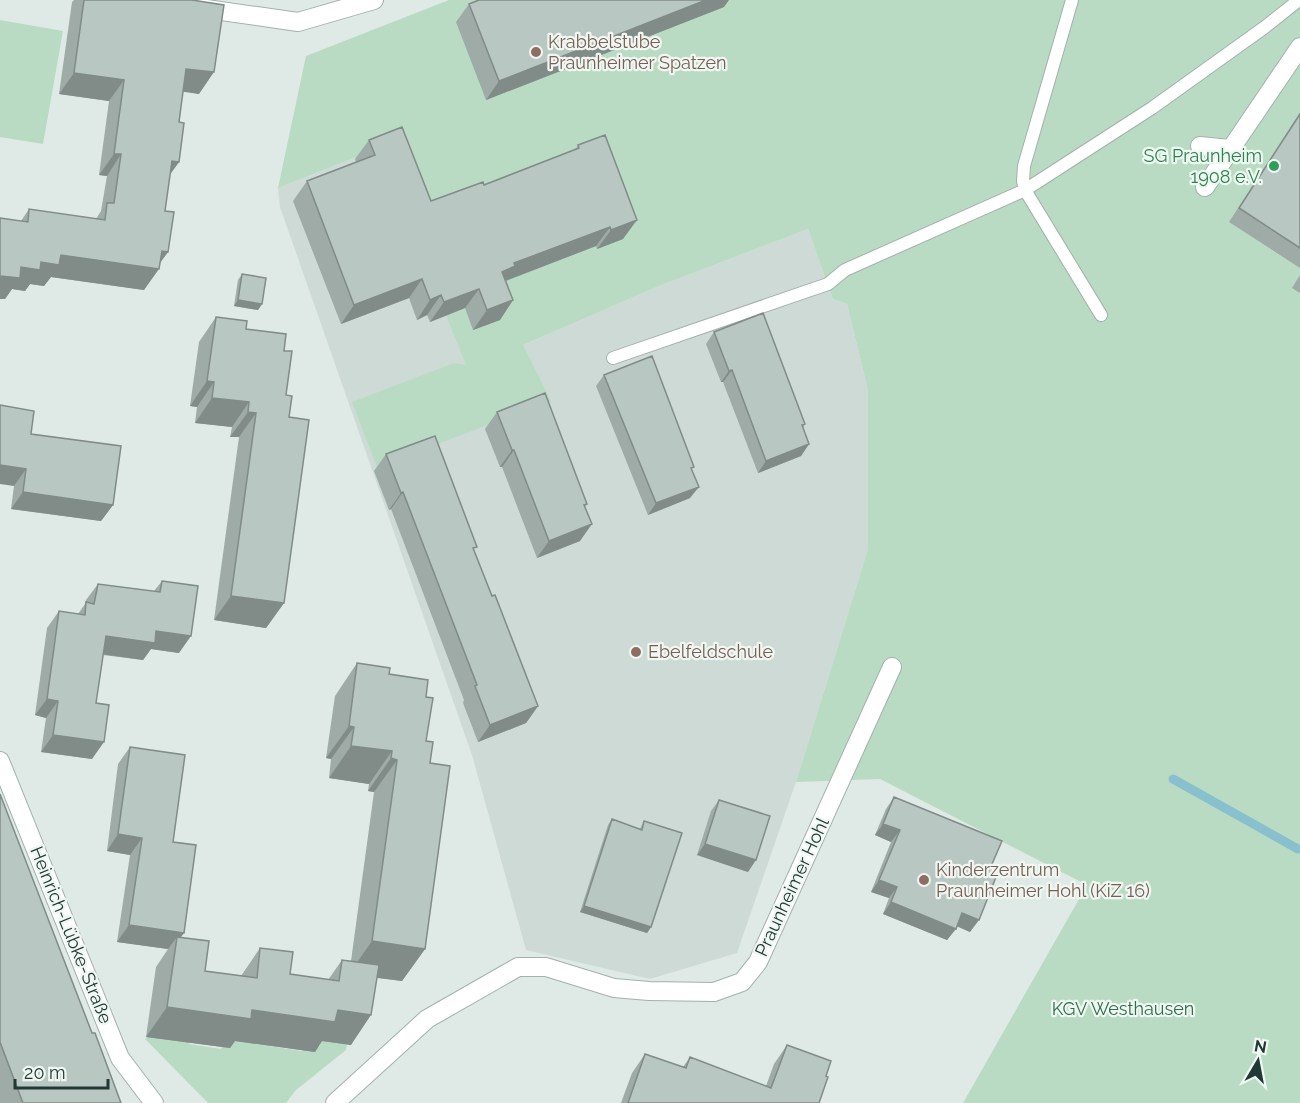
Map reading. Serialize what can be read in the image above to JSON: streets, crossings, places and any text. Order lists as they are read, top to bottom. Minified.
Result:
{"streets":{"street":["Praunheimer Hohl","Heinrich-Lübke-Straße"]},"parks":["KGV Westhausen"],"places":["Krabbelstube Praunheimer Spatzen","SG Praunheim 1908 e.V.","Ebelfeldschule","Kinderzentrum Praunheimer Hohl (KiZ 16)"],"scale_bar":"20 m","north":"top"}
